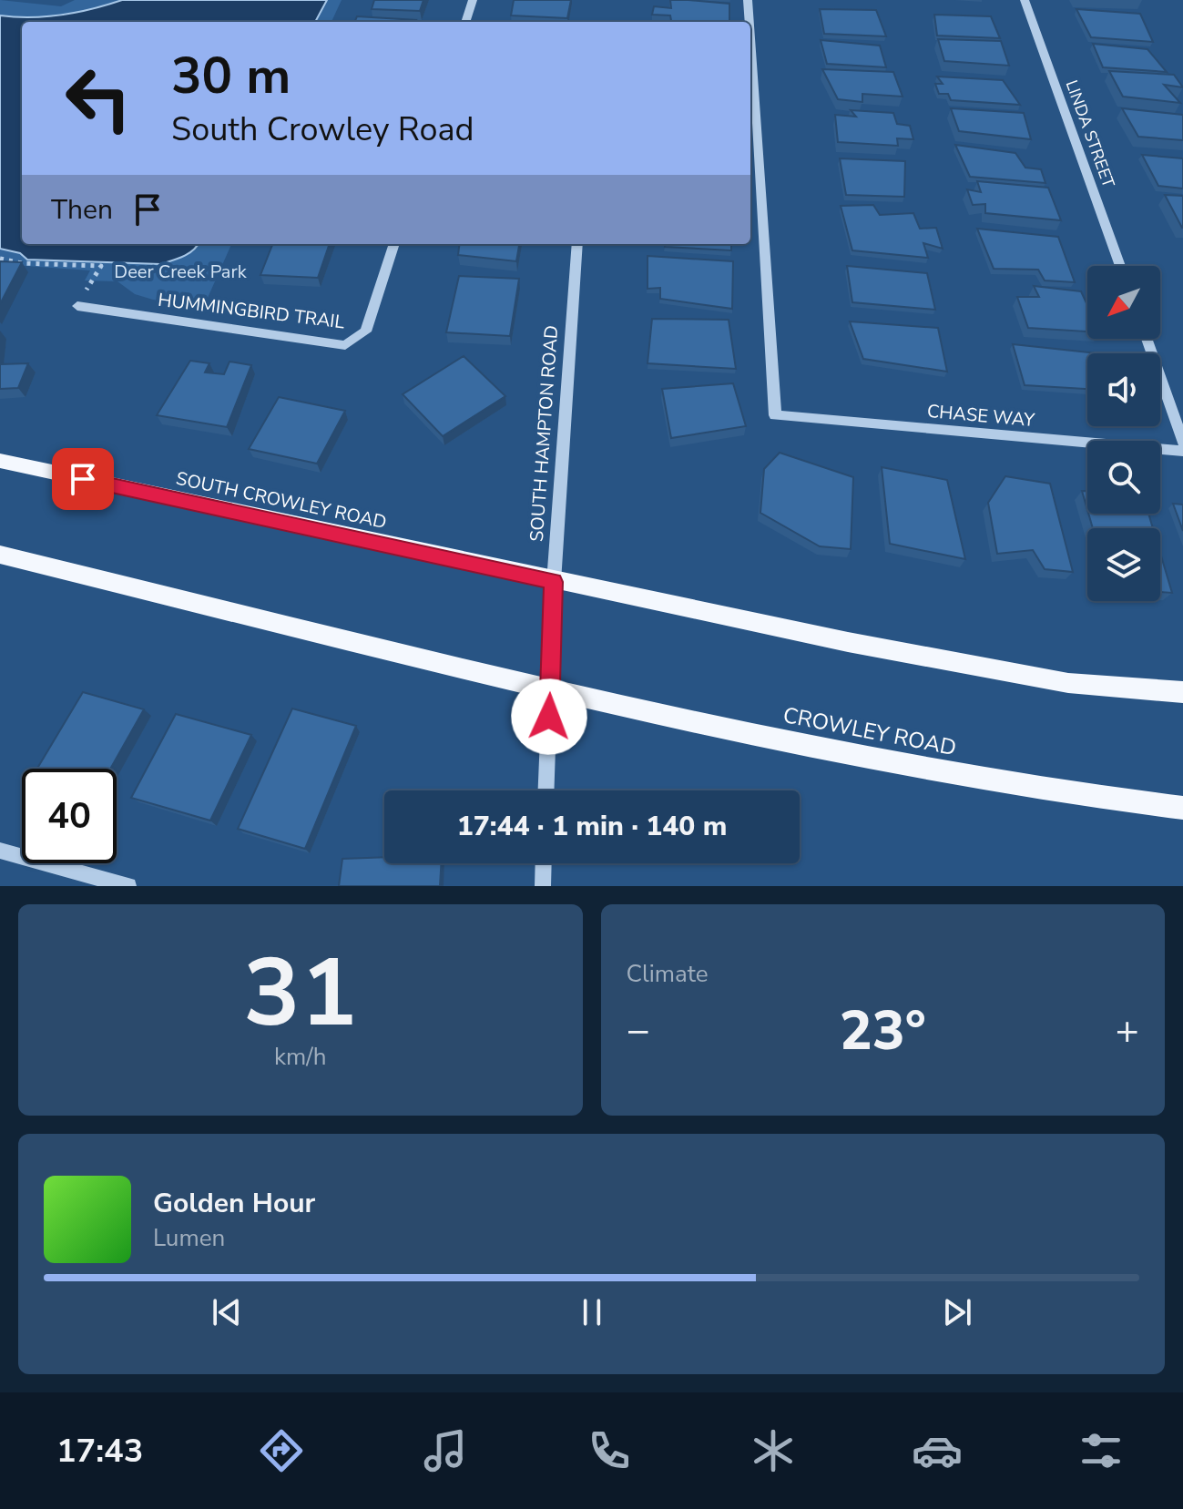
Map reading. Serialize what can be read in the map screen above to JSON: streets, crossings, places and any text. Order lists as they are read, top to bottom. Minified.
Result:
{"streets":{"main road":["SOUTH CROWLEY ROAD","CROWLEY ROAD"],"street":["LINDA STREET","HUMMINGBIRD TRAIL","CHASE WAY","SOUTH HAMPTON ROAD"]},"crossings":[["SOUTH HAMPTON ROAD","SOUTH CROWLEY ROAD"],["SOUTH HAMPTON ROAD","CROWLEY ROAD"]],"parks":["Deer Creek Park"],"north":"bottom left","page":{"turn":["30 m","South Crowley Road"],"then":"Then","limit":"40","trip":"17:44 · 1 min · 140 m","tile":[["31","km/h"],"Climate"],"heat":["−","23°","+"],"song":["Golden Hour","Lumen"],"tabs":"17:43"}}
